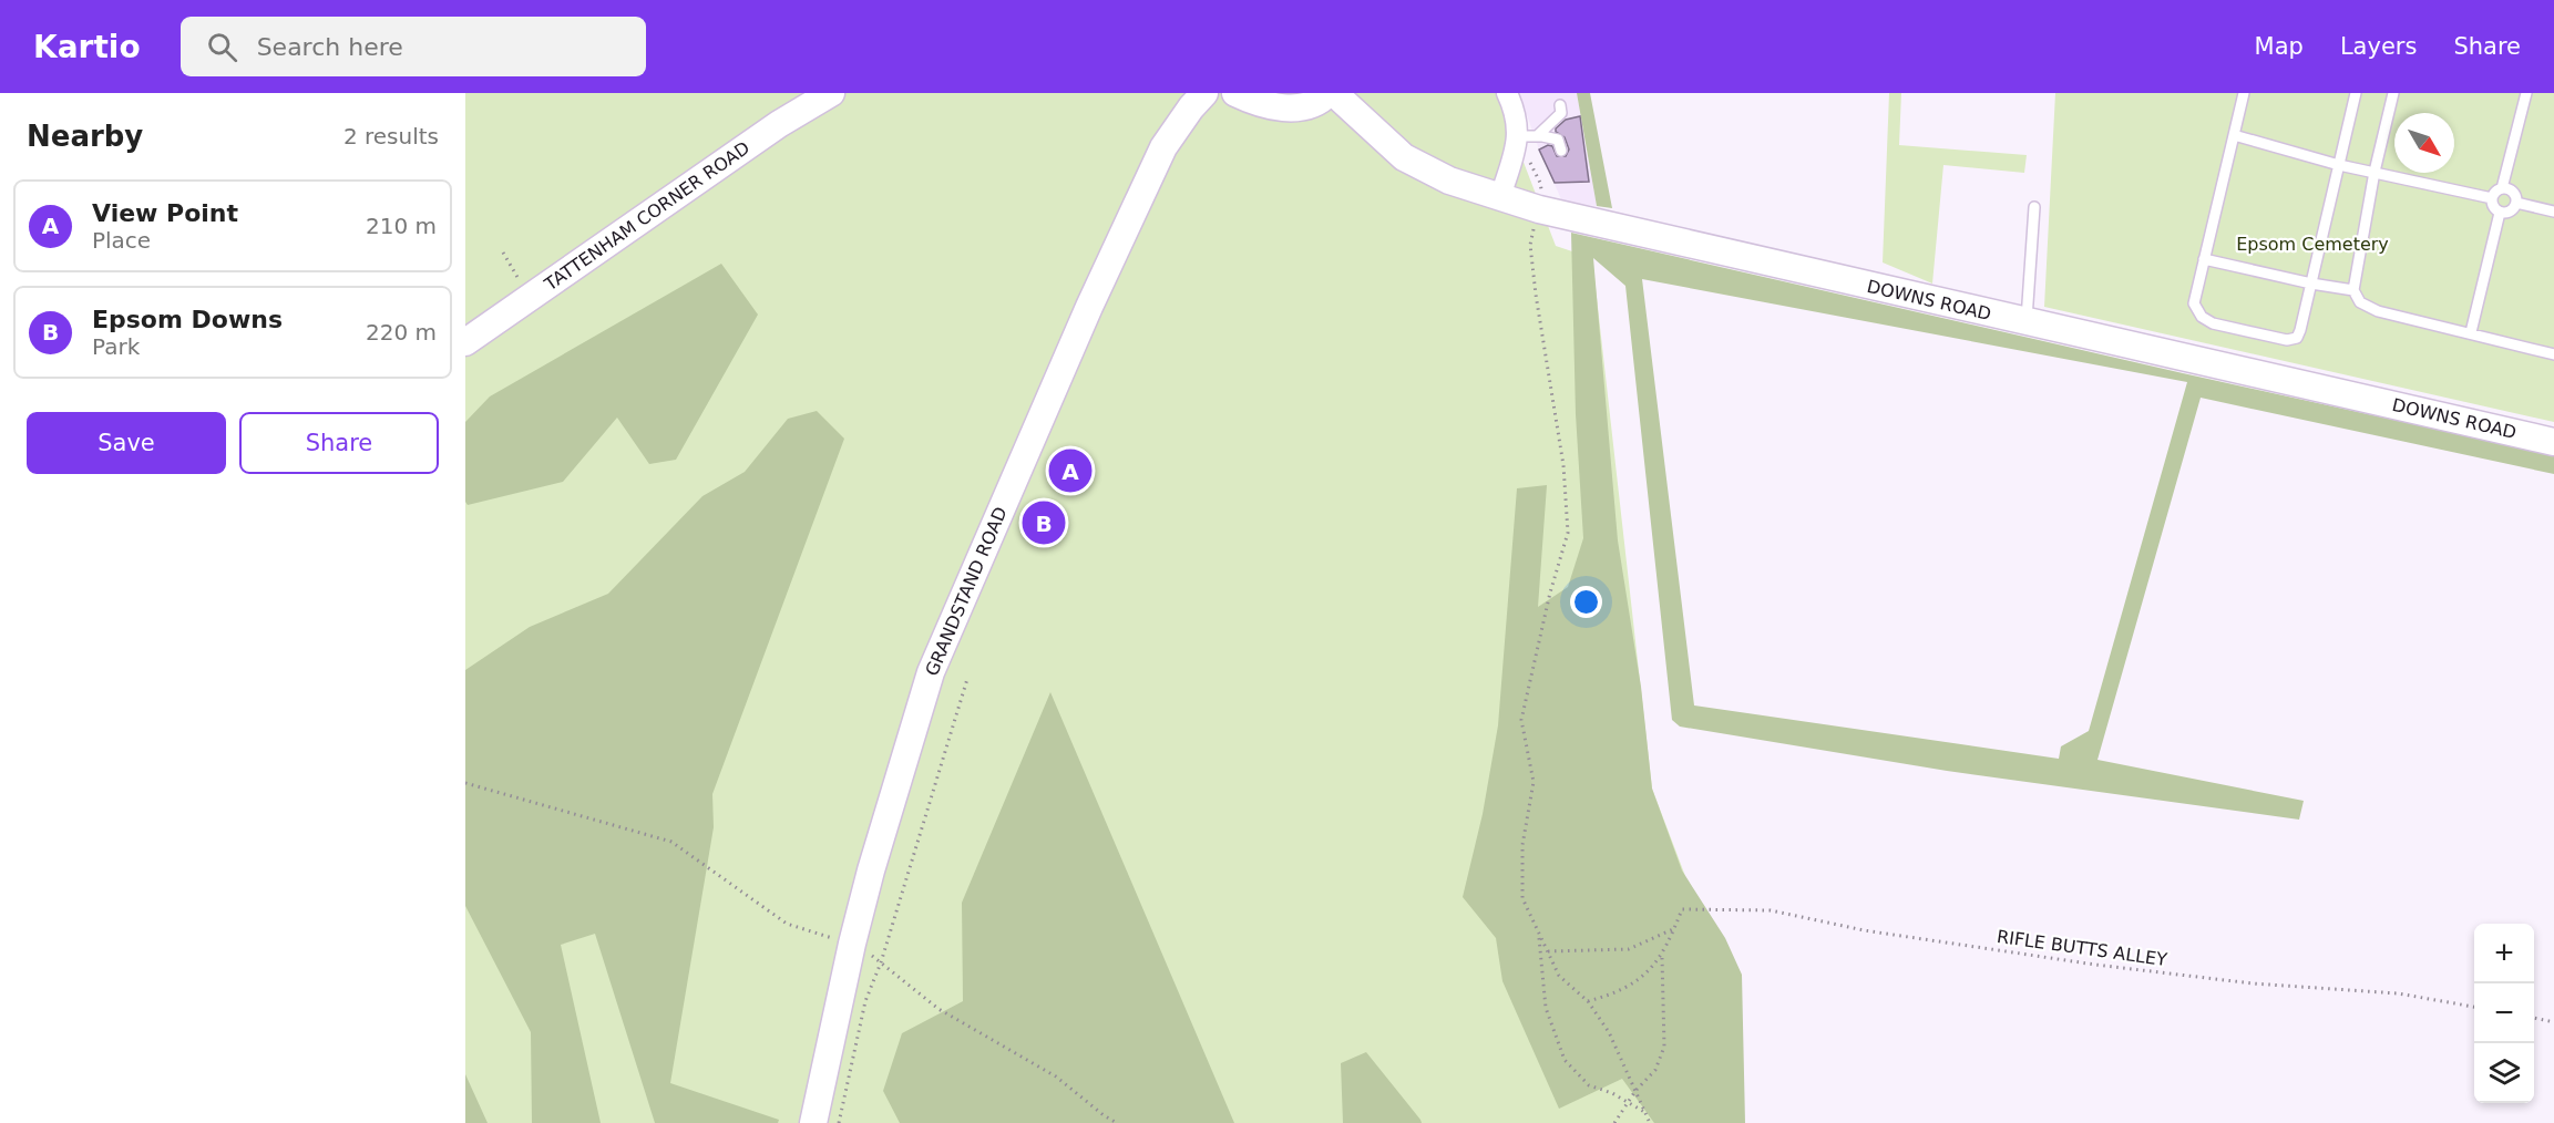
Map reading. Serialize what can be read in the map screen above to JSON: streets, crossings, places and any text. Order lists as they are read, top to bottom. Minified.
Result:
{"streets":{"main road":["TATTENHAM CORNER ROAD","DOWNS ROAD","GRANDSTAND ROAD"],"path":["RIFLE BUTTS ALLEY"]},"parks":["Epsom Cemetery"],"north":"bottom right","page":{"header":"Kartio","search":"Search here","nav":["Map","Layers","Share"],"heading":["Nearby","2 results"],"list":[{"mark":"A","name":"View Point","note":"Place","value":"210 m"},{"mark":"B","name":"Epsom Downs","note":"Park","value":"220 m"}],"buttons":["Save","Share"],"pins":["A","B"],"map_buttons":["+","−"]}}
